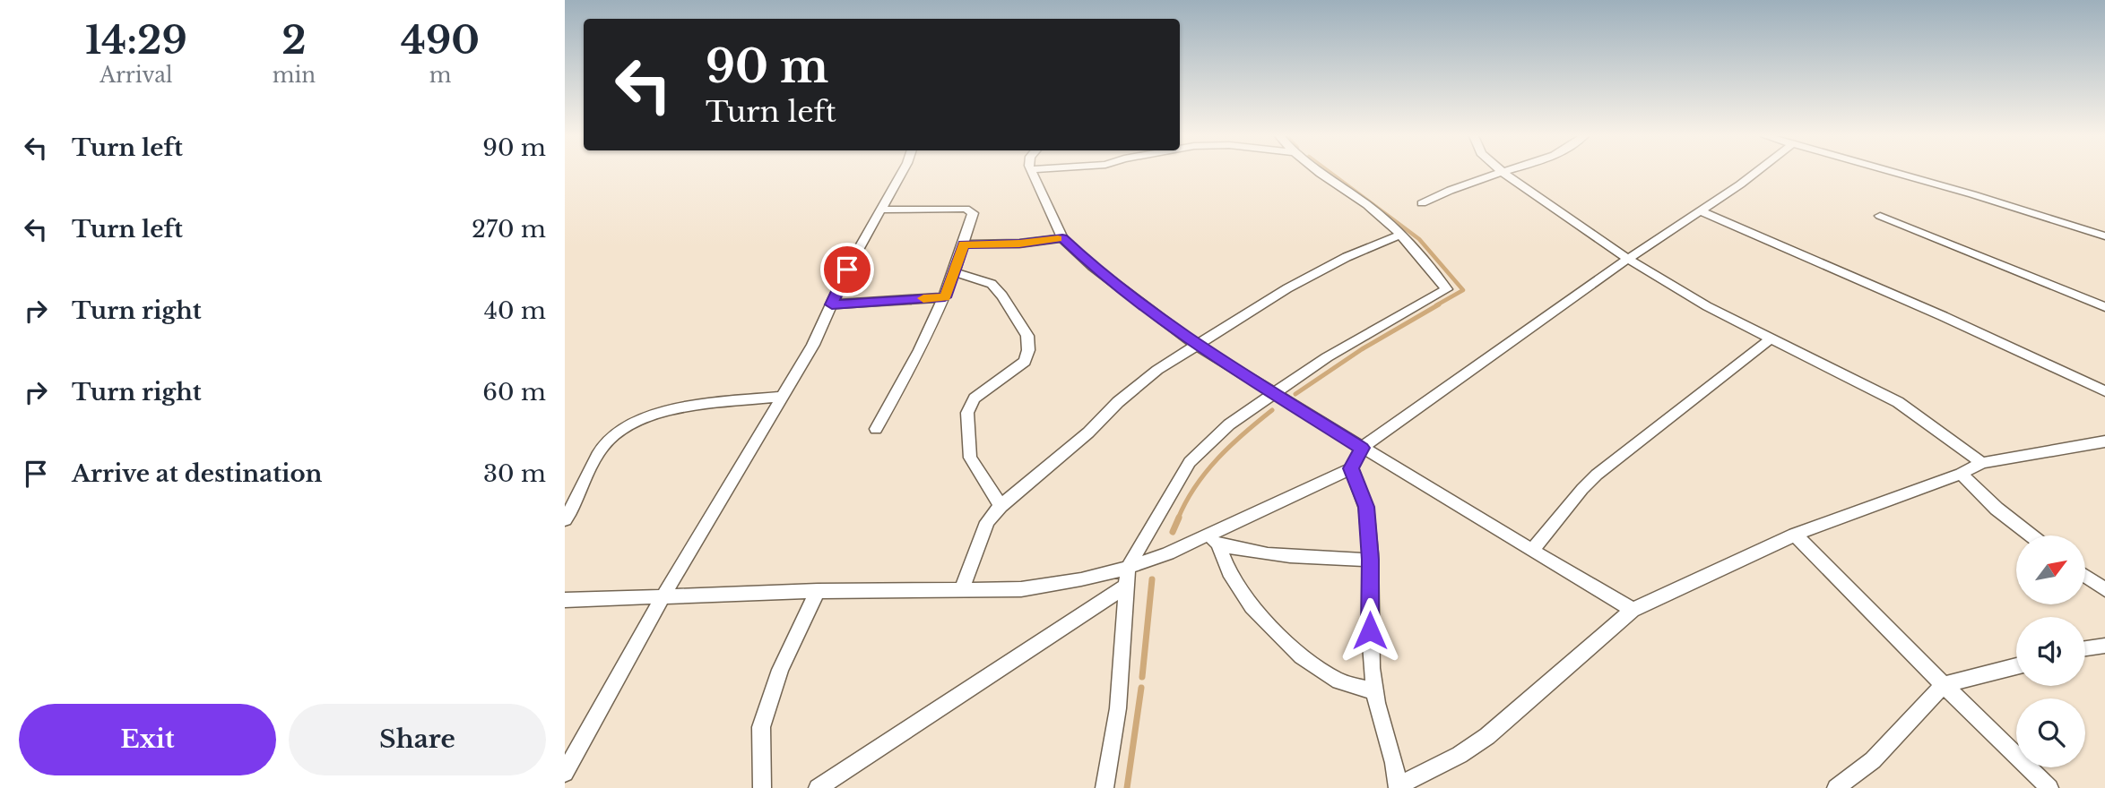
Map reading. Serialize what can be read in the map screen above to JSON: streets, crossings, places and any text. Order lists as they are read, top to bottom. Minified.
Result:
{"north":"top right","page":{"eta":["14:29","Arrival","2","min","490","m"],"turn":["90 m","Turn left"],"list":[{"name":"Turn left","value":"90 m"},{"name":"Turn left","value":"270 m"},{"name":"Turn right","value":"40 m"},{"name":"Turn right","value":"60 m"},{"name":"Arrive at destination","value":"30 m"}],"buttons":["Exit","Share"]}}
